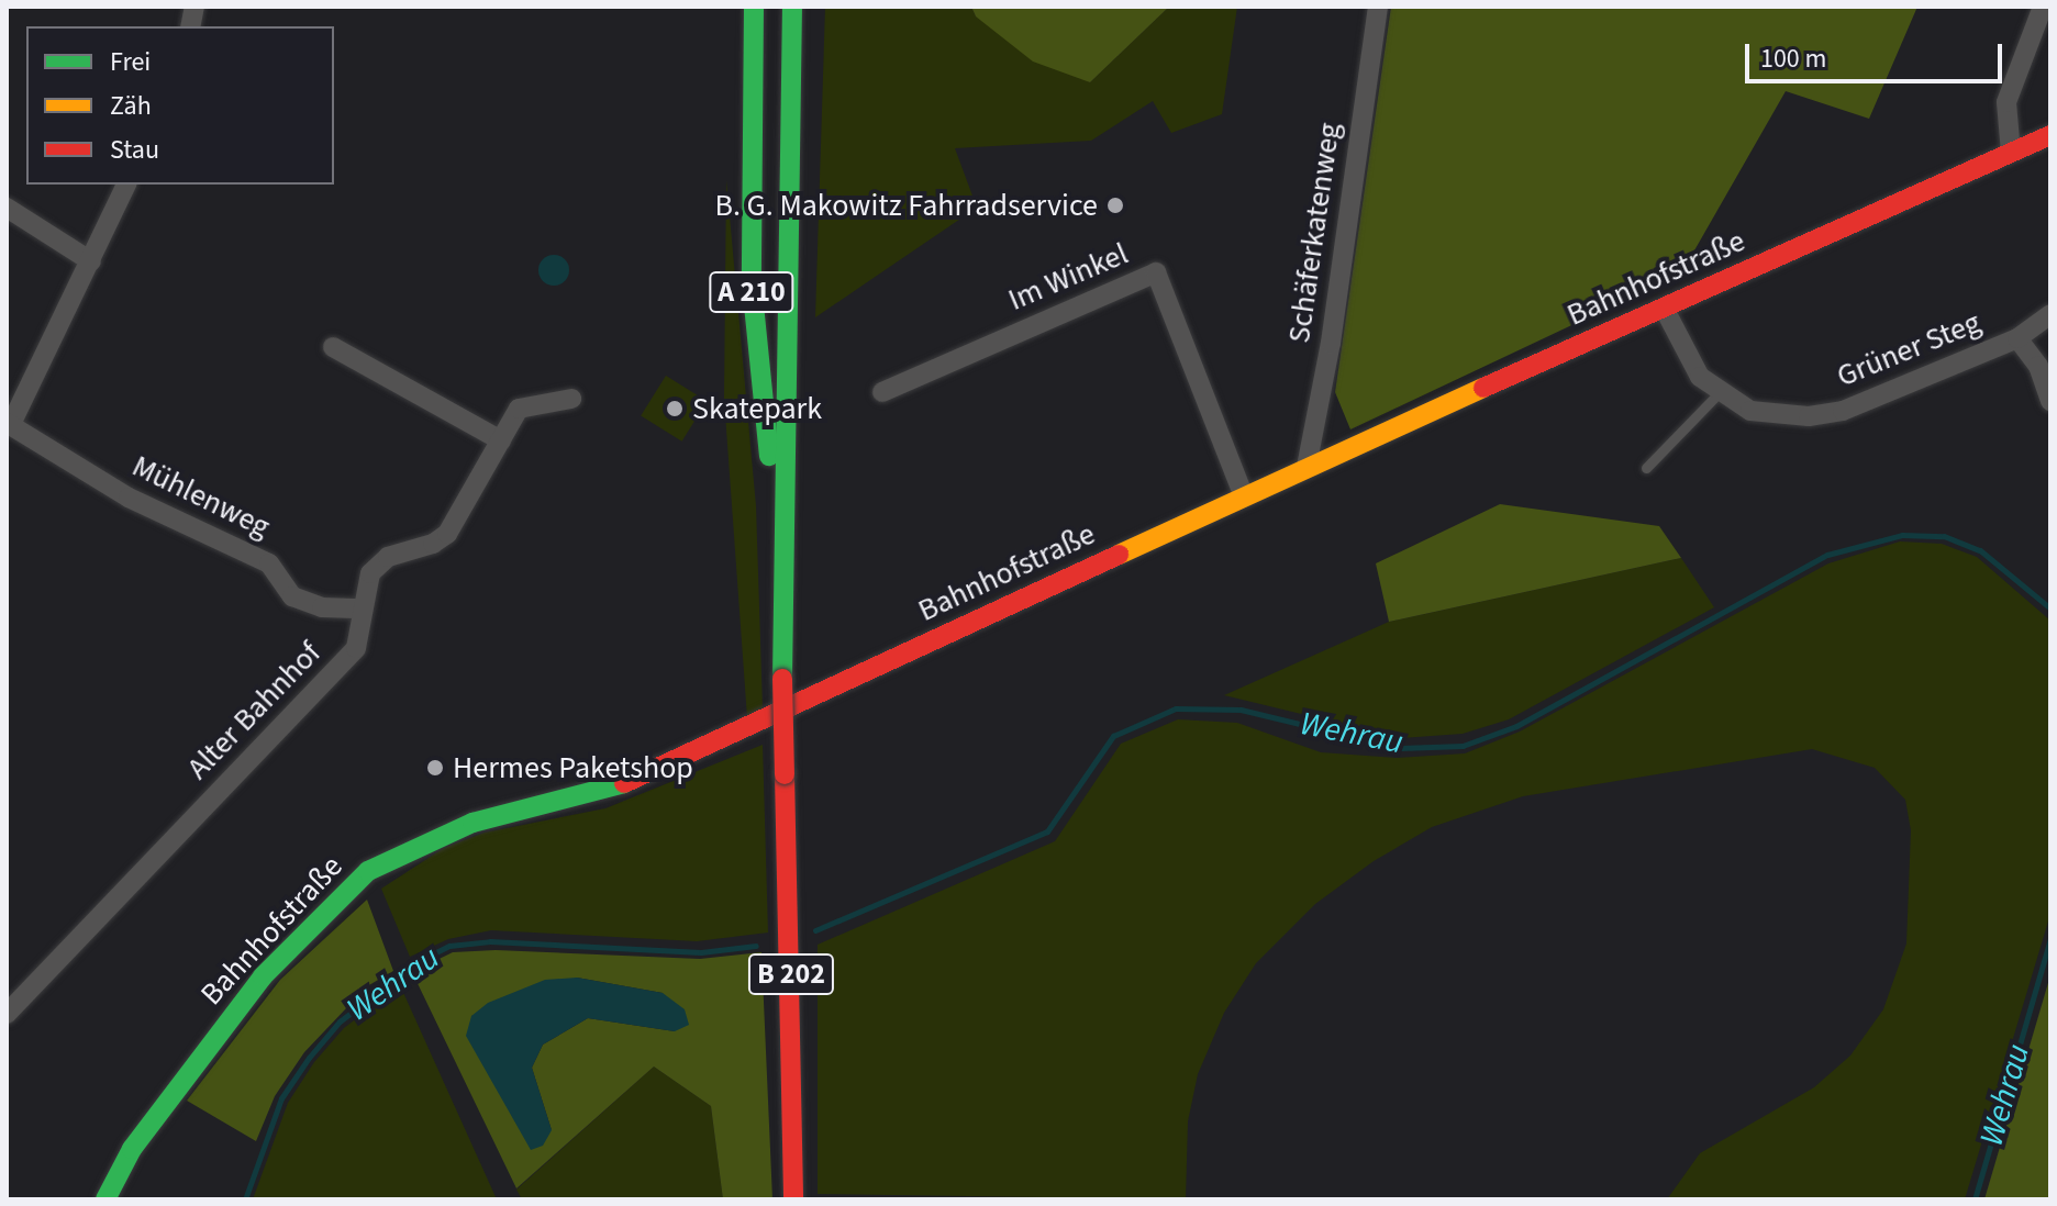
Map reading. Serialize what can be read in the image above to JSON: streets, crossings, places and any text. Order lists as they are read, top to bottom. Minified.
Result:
{"streets":{"main road":["Bahnhofstraße","A 210","B 202"],"street":["Schäferkatenweg","Im Winkel","Grüner Steg","Mühlenweg","Alter Bahnhof"]},"crossings":[["Schäferkatenweg","Bahnhofstraße"],["Im Winkel","Bahnhofstraße"],["Bahnhofstraße","Grüner Steg"],["A 210","B 202"],["Mühlenweg","Alter Bahnhof"]],"water":["Wehrau"],"places":["B. G. Makowitz Fahrradservice","Skatepark","Hermes Paketshop"],"legend":["Frei","Zäh","Stau"],"scale_bar":"100 m"}
